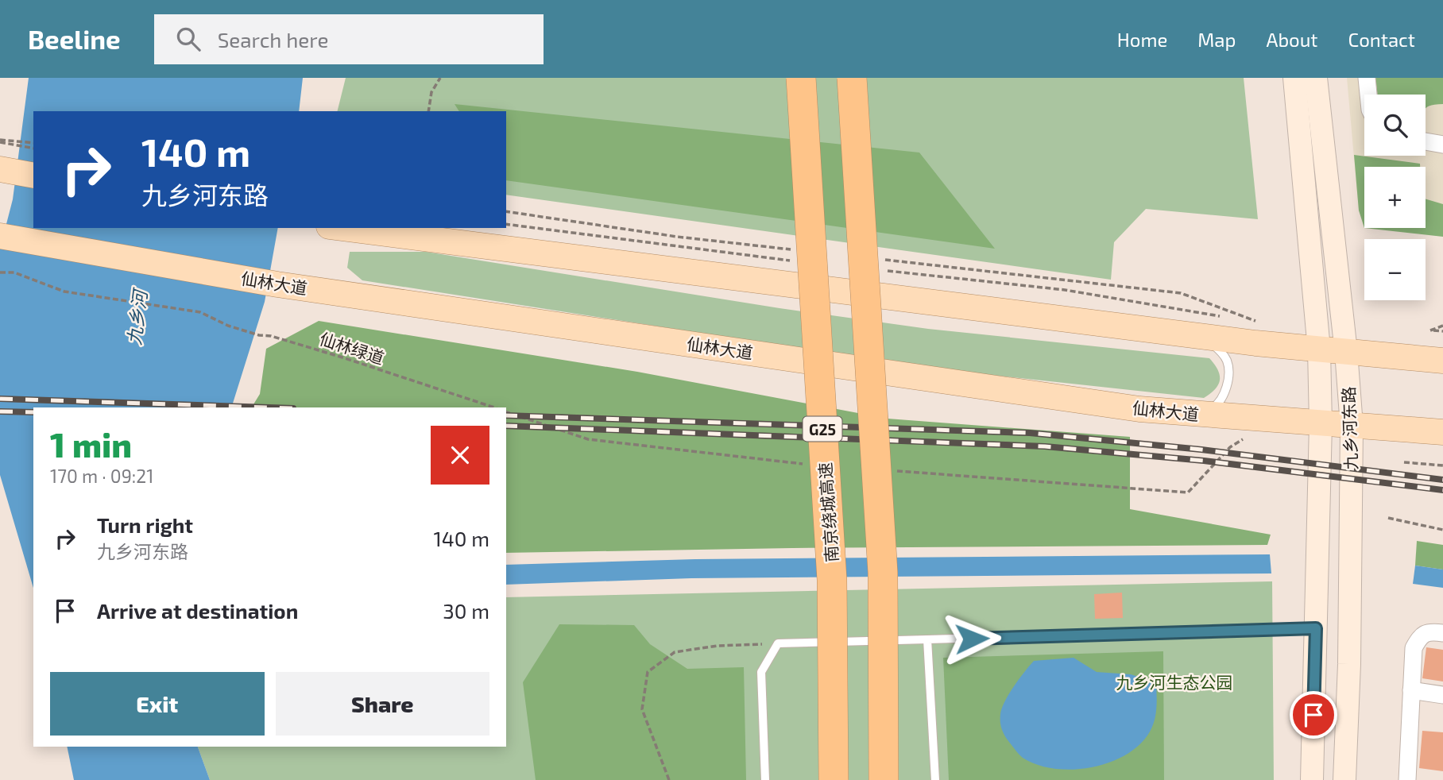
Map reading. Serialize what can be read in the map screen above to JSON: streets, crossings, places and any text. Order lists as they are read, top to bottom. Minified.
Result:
{"streets":{"highway":["G25","南京绕城高速"],"main road":["仙林大道","九乡河东路"],"path":["仙林绿道"]},"crossings":[["仙林大道","九乡河东路"]],"water":["九乡河"],"parks":["九乡河生态公园"],"page":{"header":"Beeline","search":"Search here","nav":["Home","Map","About","Contact"],"map_buttons":["+","−"],"turn":["140 m","九乡河东路"],"heading":["1 min","170 m · 09:21"],"list":[{"name":"Turn right","note":"九乡河东路","value":"140 m"},{"name":"Arrive at destination","value":"30 m"}],"buttons":["Exit","Share"]}}
